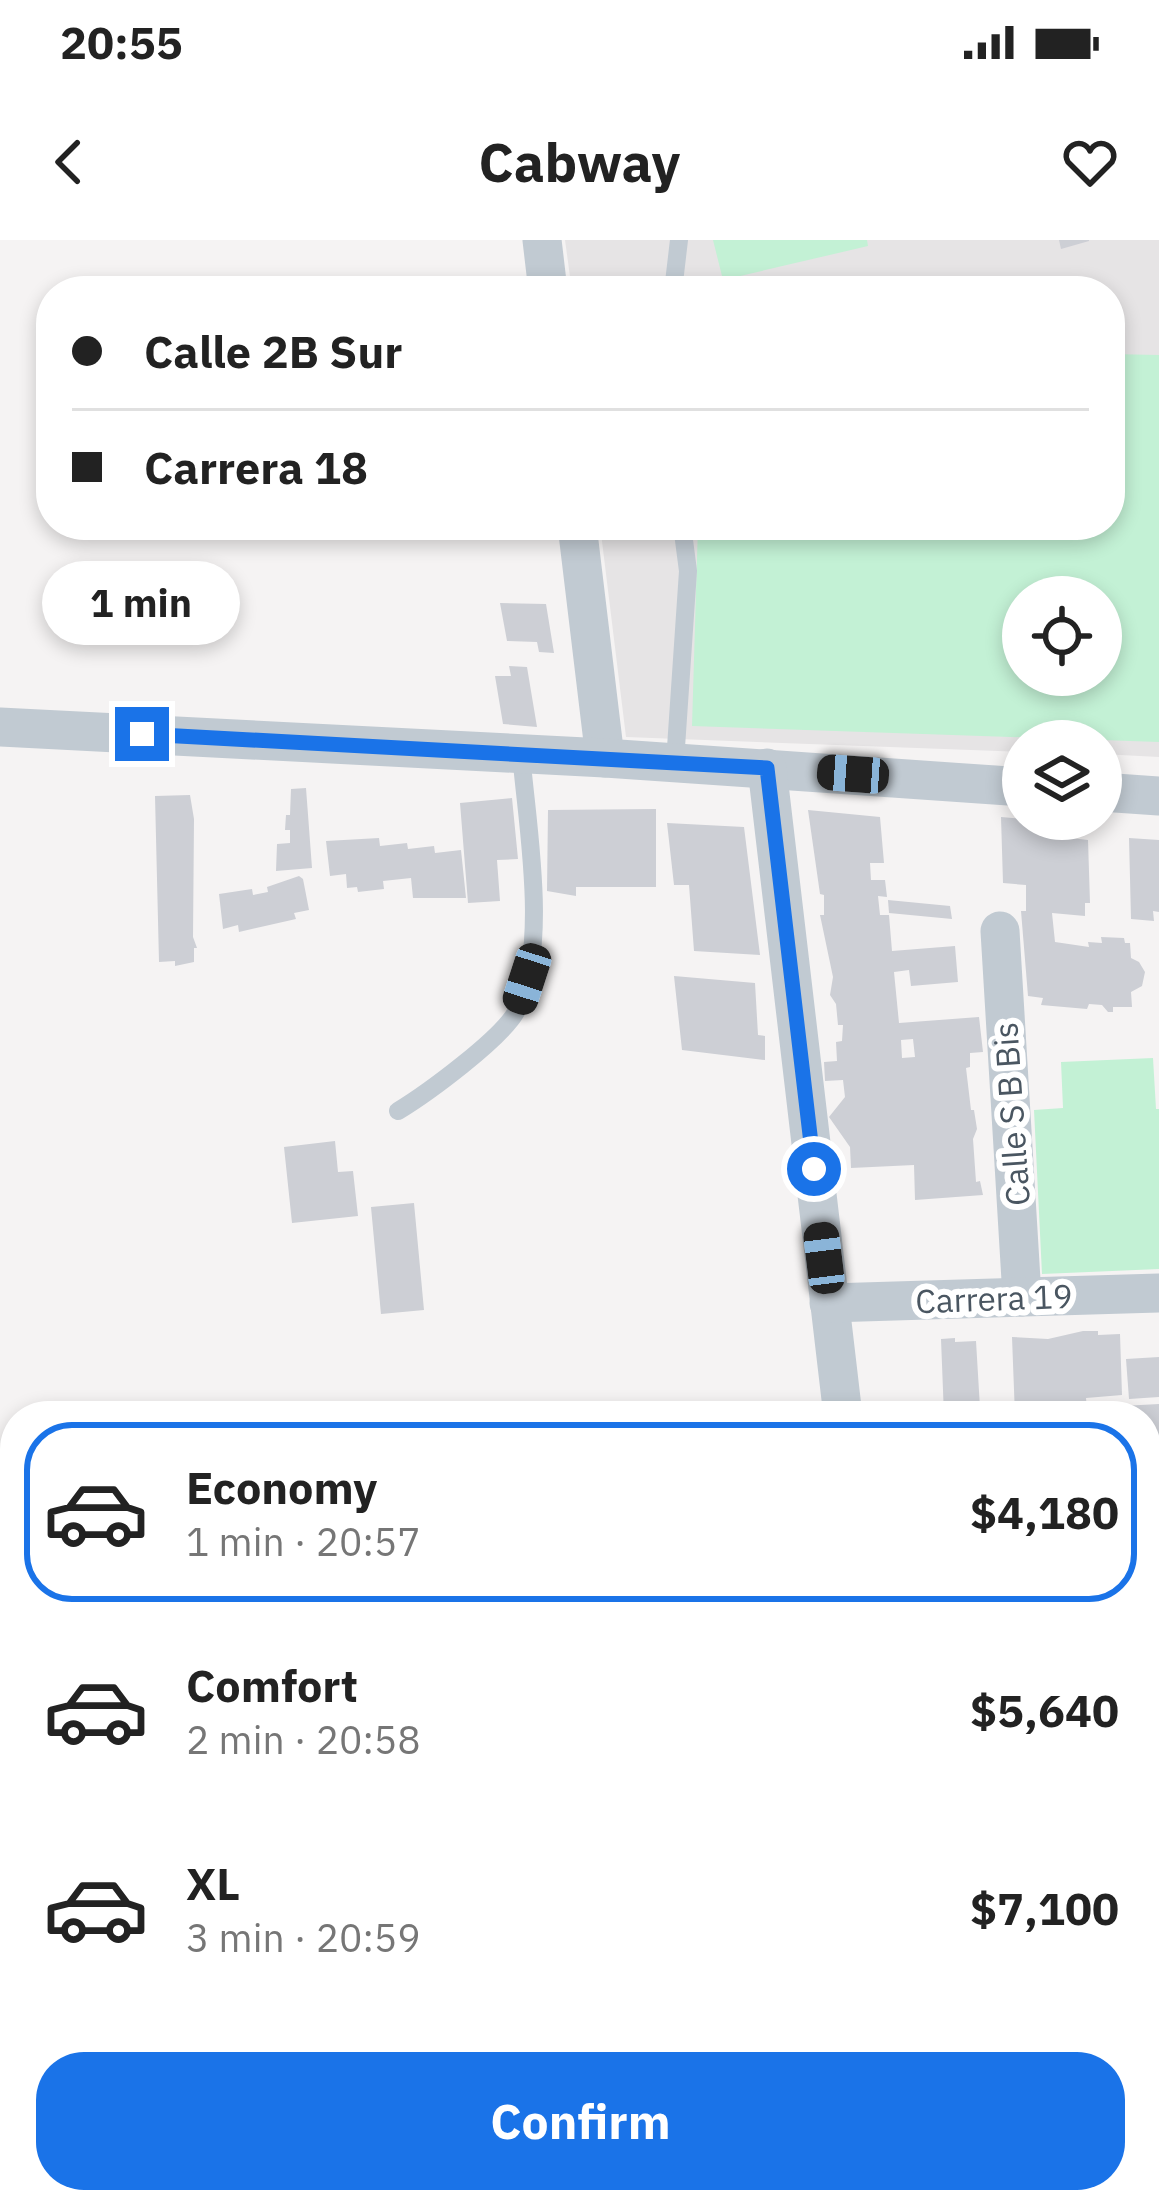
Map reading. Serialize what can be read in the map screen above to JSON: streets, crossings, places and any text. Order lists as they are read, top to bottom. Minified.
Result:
{"streets":{"street":["Calle S B Bis","Carrera 19"]},"crossings":[["Calle S B Bis","Carrera 19"]],"page":{"status":"20:55","header":"Cabway","banner":["Calle 2B Sur","Carrera 18"],"bubble":"1 min","list":[{"name":"Economy","note":"1 min · 20:57","value":"$4,180"},{"name":"Comfort","note":"2 min · 20:58","value":"$5,640"},{"name":"XL","note":"3 min · 20:59","value":"$7,100"}],"buttons":"Confirm"}}
